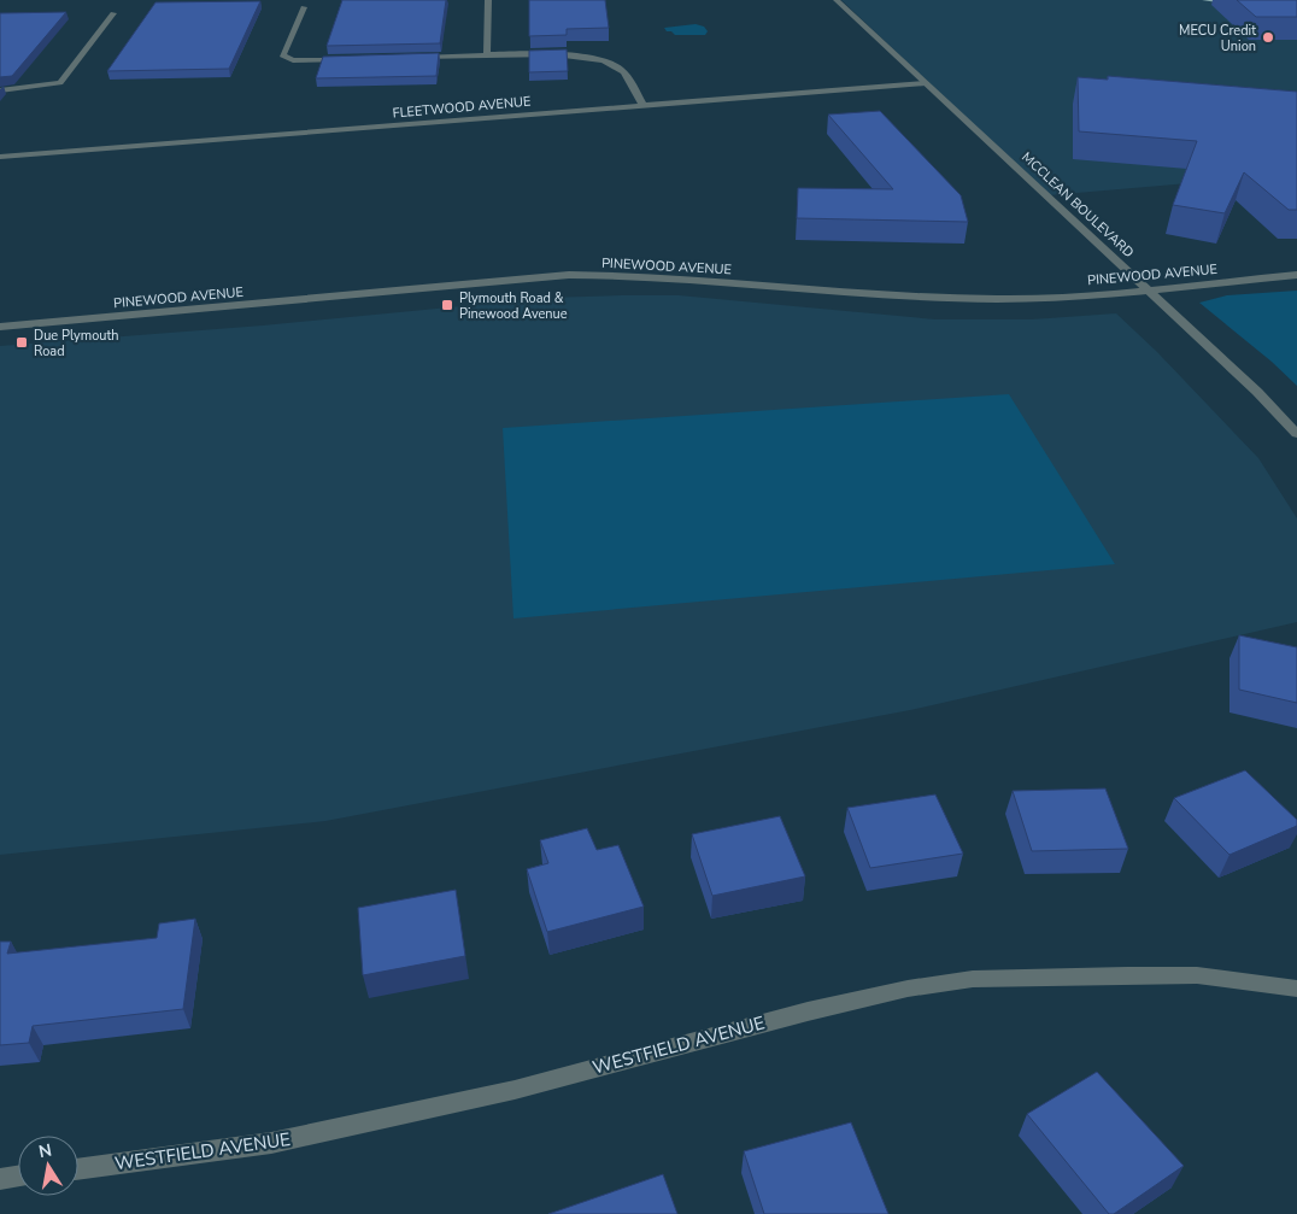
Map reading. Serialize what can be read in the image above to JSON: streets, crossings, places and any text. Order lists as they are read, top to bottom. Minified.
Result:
{"streets":{"street":["FLEETWOOD AVENUE","MCCLEAN BOULEVARD","PINEWOOD AVENUE","WESTFIELD AVENUE"]},"crossings":[["FLEETWOOD AVENUE","MCCLEAN BOULEVARD"],["MCCLEAN BOULEVARD","PINEWOOD AVENUE"]],"places":{"other":["MECU Credit Union"],"transit":["Plymouth Road & Pinewood Avenue","Due Plymouth Road"]},"north":"top"}
